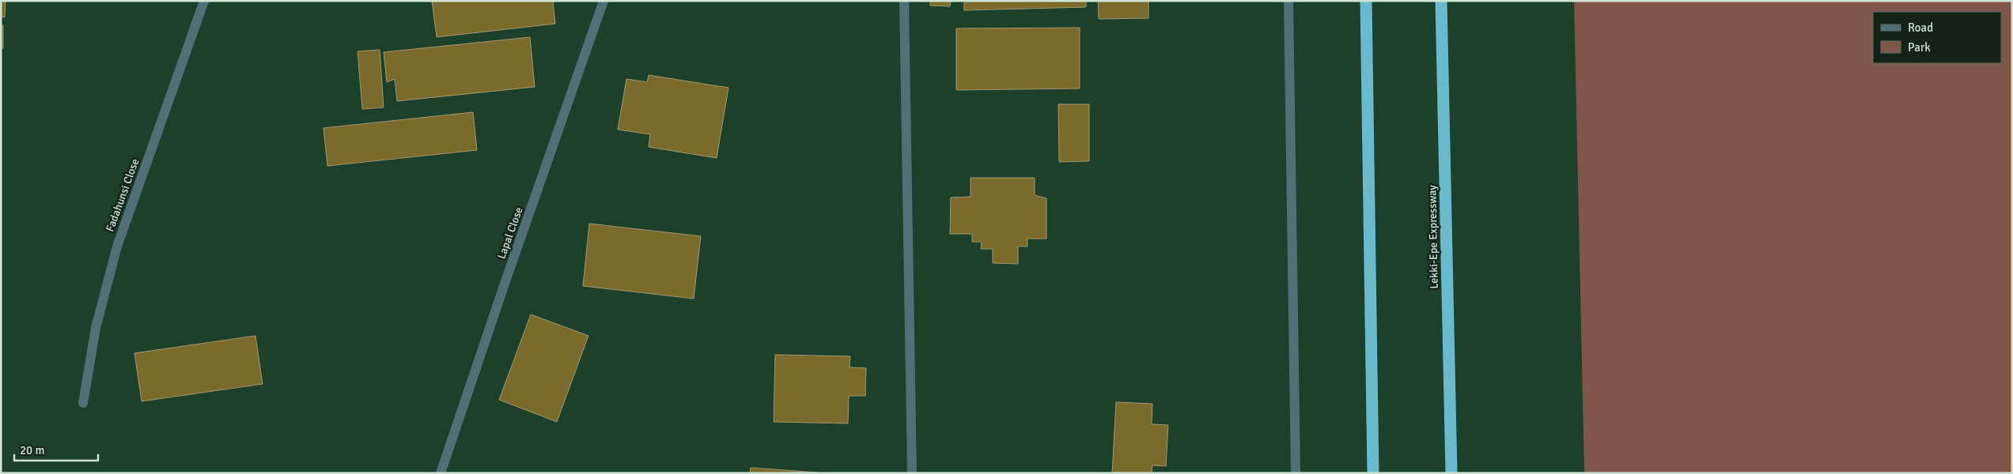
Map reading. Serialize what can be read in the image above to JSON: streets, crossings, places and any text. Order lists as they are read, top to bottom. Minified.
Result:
{"streets":{"highway":["Lekki-Epe Expressway"],"street":["Fadahunsi Close","Lapal Close"]},"legend":["Road","Park"],"scale_bar":"20 m"}
